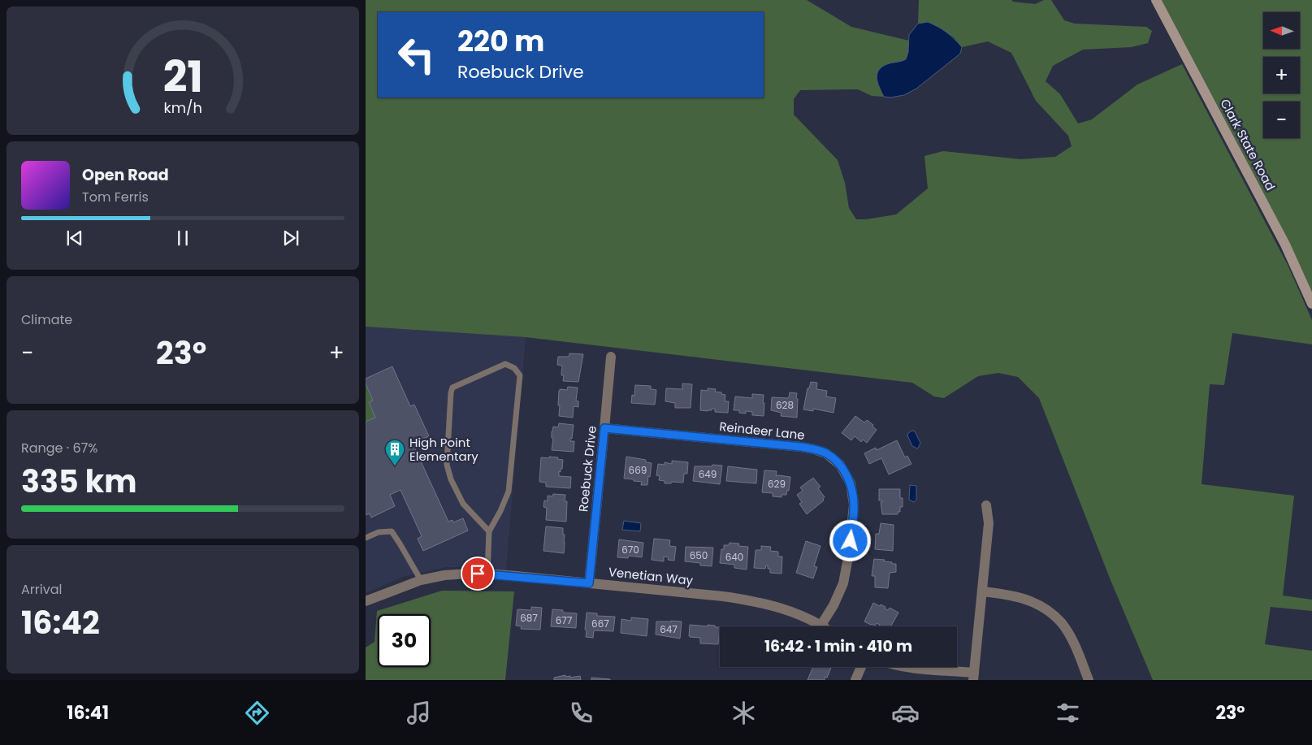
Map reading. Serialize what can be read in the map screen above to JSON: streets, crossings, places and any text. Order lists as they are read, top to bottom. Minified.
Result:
{"streets":{"main road":["Clark State Road"],"street":["Reindeer Lane","Roebuck Drive","Venetian Way"]},"crossings":[["Reindeer Lane","Roebuck Drive"],["Reindeer Lane","Venetian Way"],["Roebuck Drive","Venetian Way"]],"places":{"building":["High Point Elementary"]},"house_numbers":["628","669","649","629","670","650","640","687","677","667","647"],"north":"left","page":{"map_buttons":["+","−"],"turn":["220 m","Roebuck Drive"],"song":["Open Road","Tom Ferris"],"tile":["Climate",["Range · 67%","335 km"],["Arrival","16:42"]],"heat":["−","23°","+"],"limit":"30","trip":"16:42 · 1 min · 410 m","tabs":["16:41","23°"],"gauge":["21","km/h"]}}
